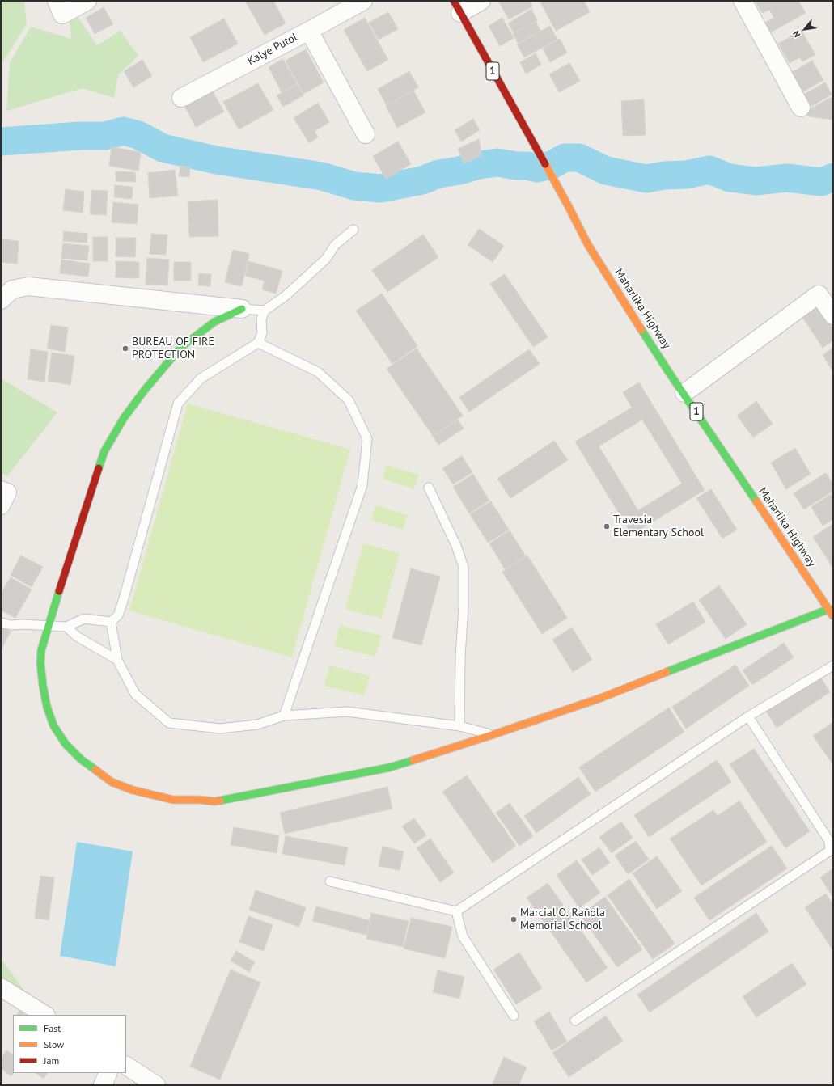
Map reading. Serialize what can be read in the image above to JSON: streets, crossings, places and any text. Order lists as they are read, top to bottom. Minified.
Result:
{"streets":{"main road":["1","Maharlika Highway"],"street":["Kalye Putol"]},"places":["BUREAU OF FIRE PROTECTION","Travesia Elementary School","Marcial O. Rañola Memorial School"],"legend":["Fast","Slow","Jam"],"north":"bottom left"}
